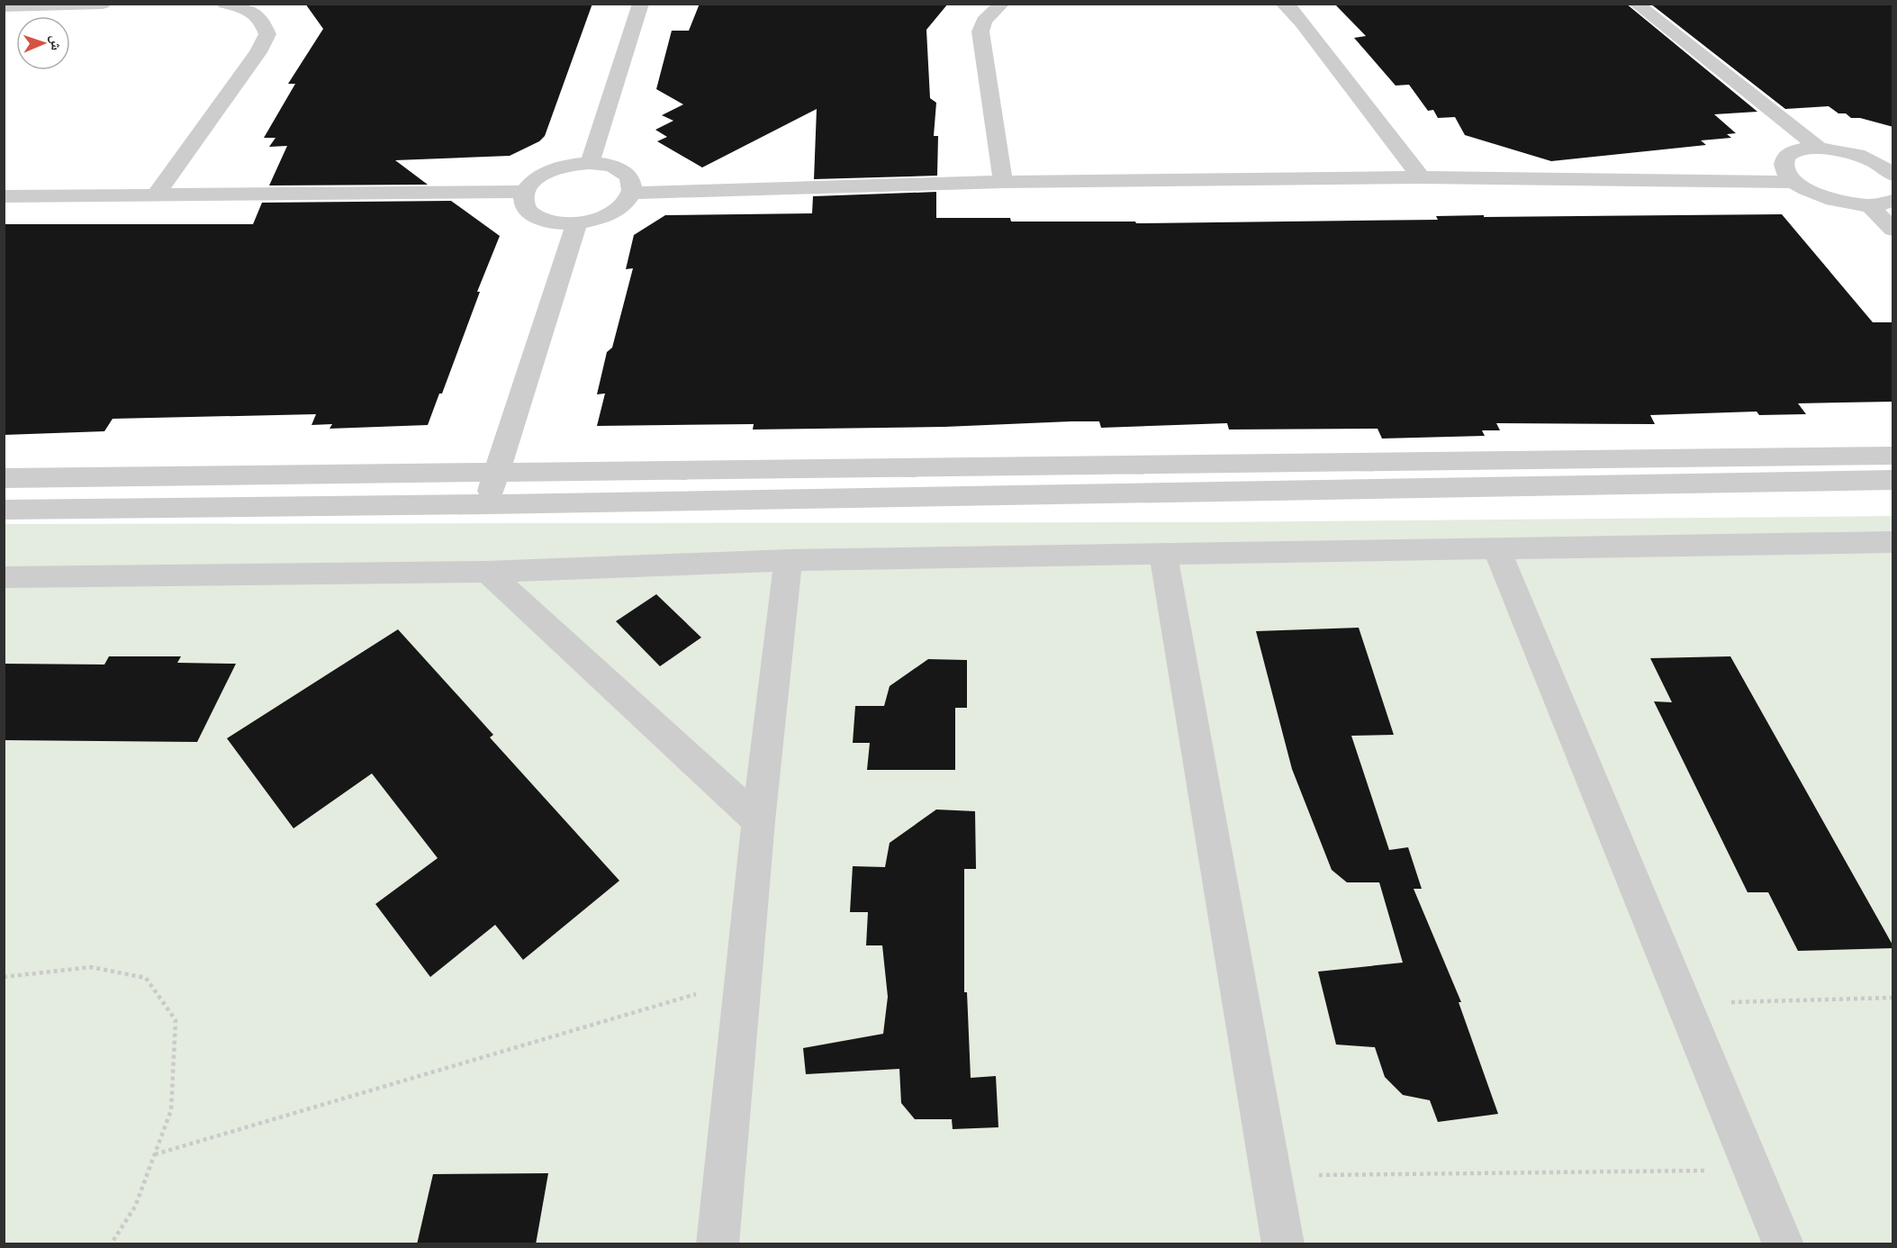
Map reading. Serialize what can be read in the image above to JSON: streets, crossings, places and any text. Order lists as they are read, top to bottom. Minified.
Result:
{"north":"right"}
